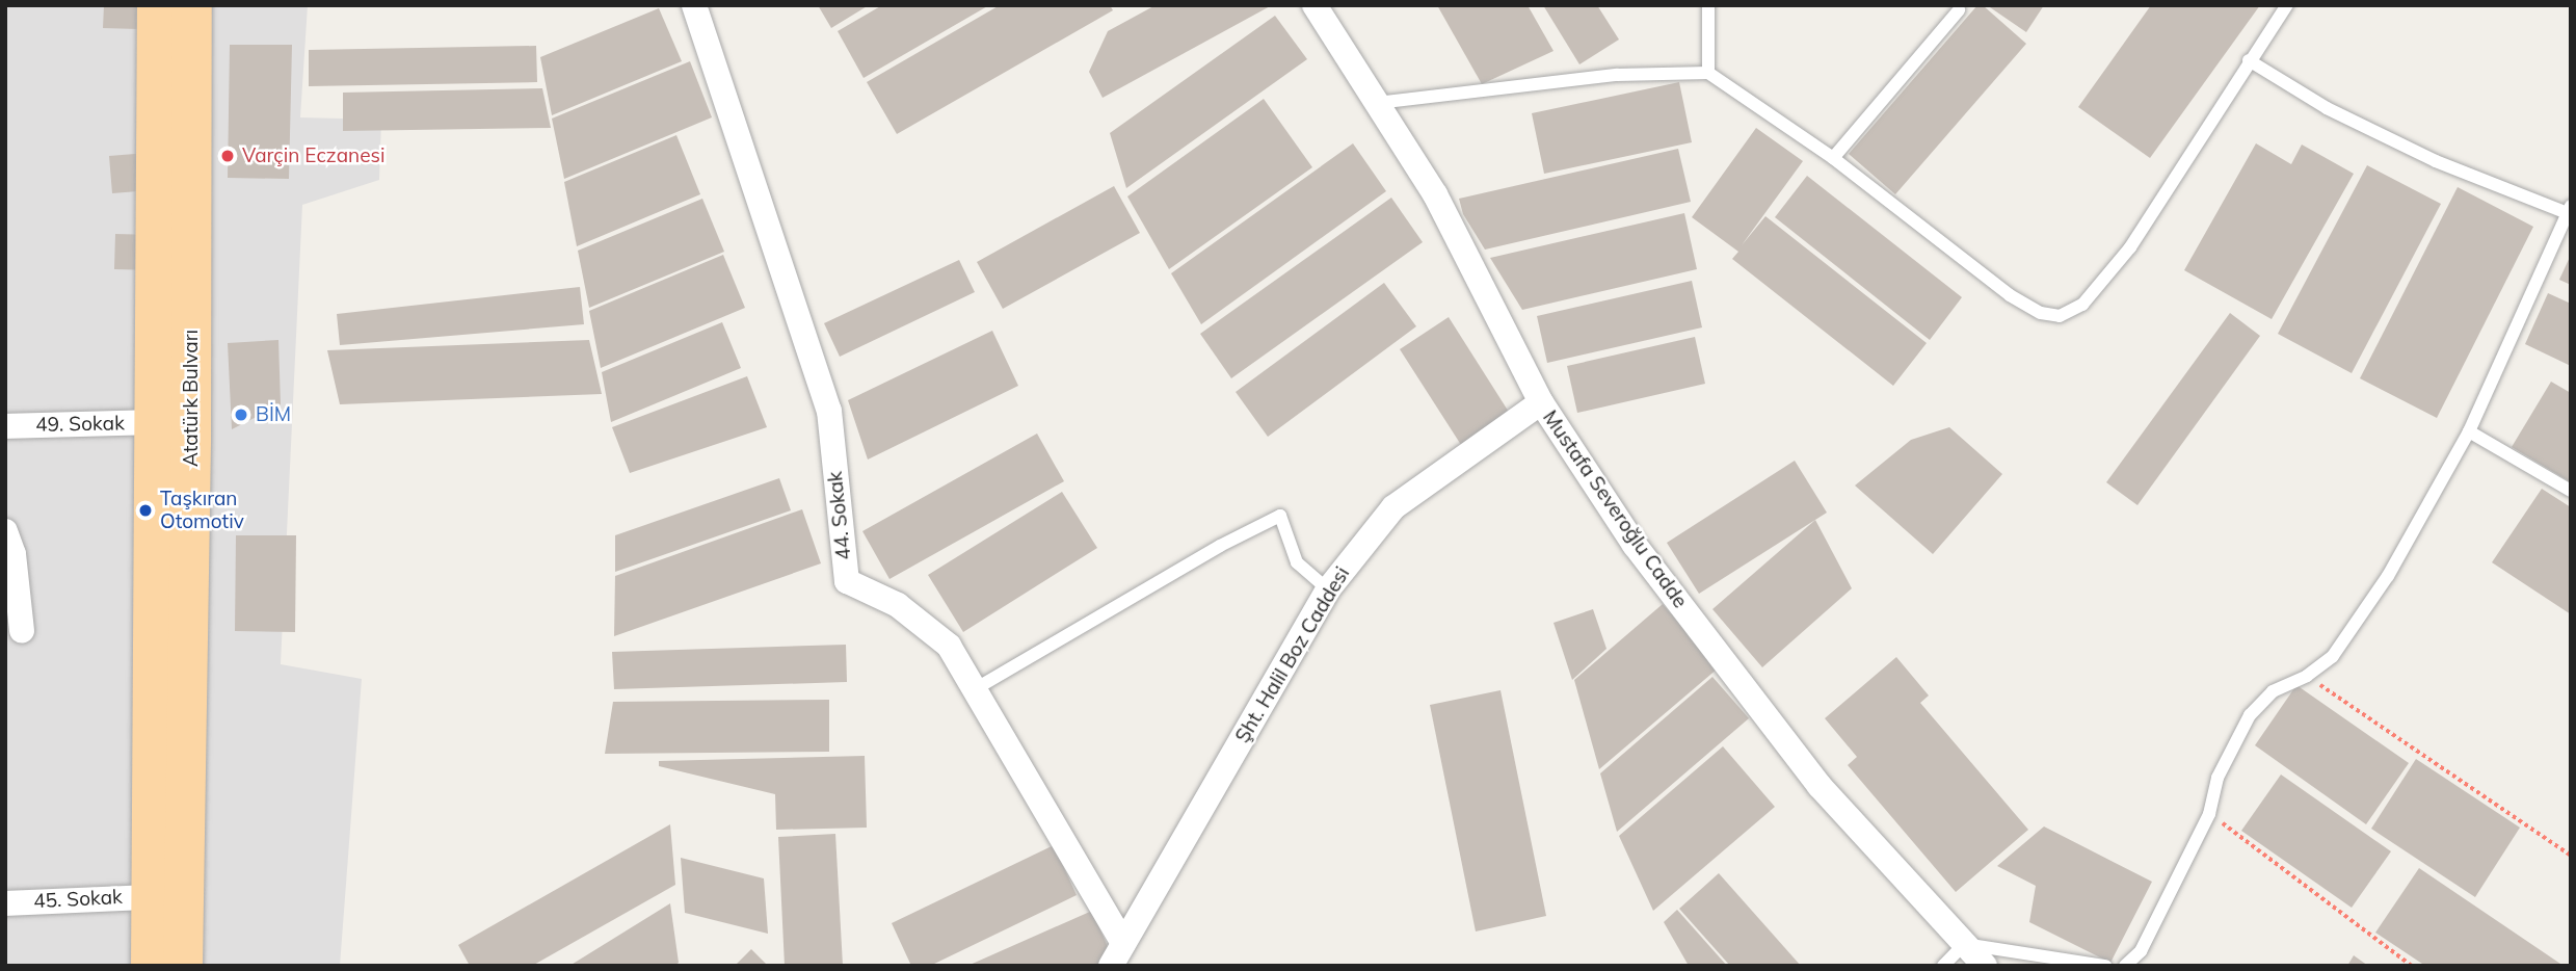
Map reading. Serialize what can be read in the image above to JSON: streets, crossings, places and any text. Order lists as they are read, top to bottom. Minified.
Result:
{"streets":{"main road":["Atatürk Bulvarı"],"street":["49. Sokak","Mustafa Severoğlu Cadde","44. Sokak","Şht. Halil Boz Caddesi","45. Sokak"]},"crossings":[["Atatürk Bulvarı","49. Sokak"],["Atatürk Bulvarı","45. Sokak"],["Mustafa Severoğlu Cadde","Şht. Halil Boz Caddesi"],["44. Sokak","Şht. Halil Boz Caddesi"]],"places":["Varçin Eczanesi","BİM","Taşkıran Otomotiv"]}
